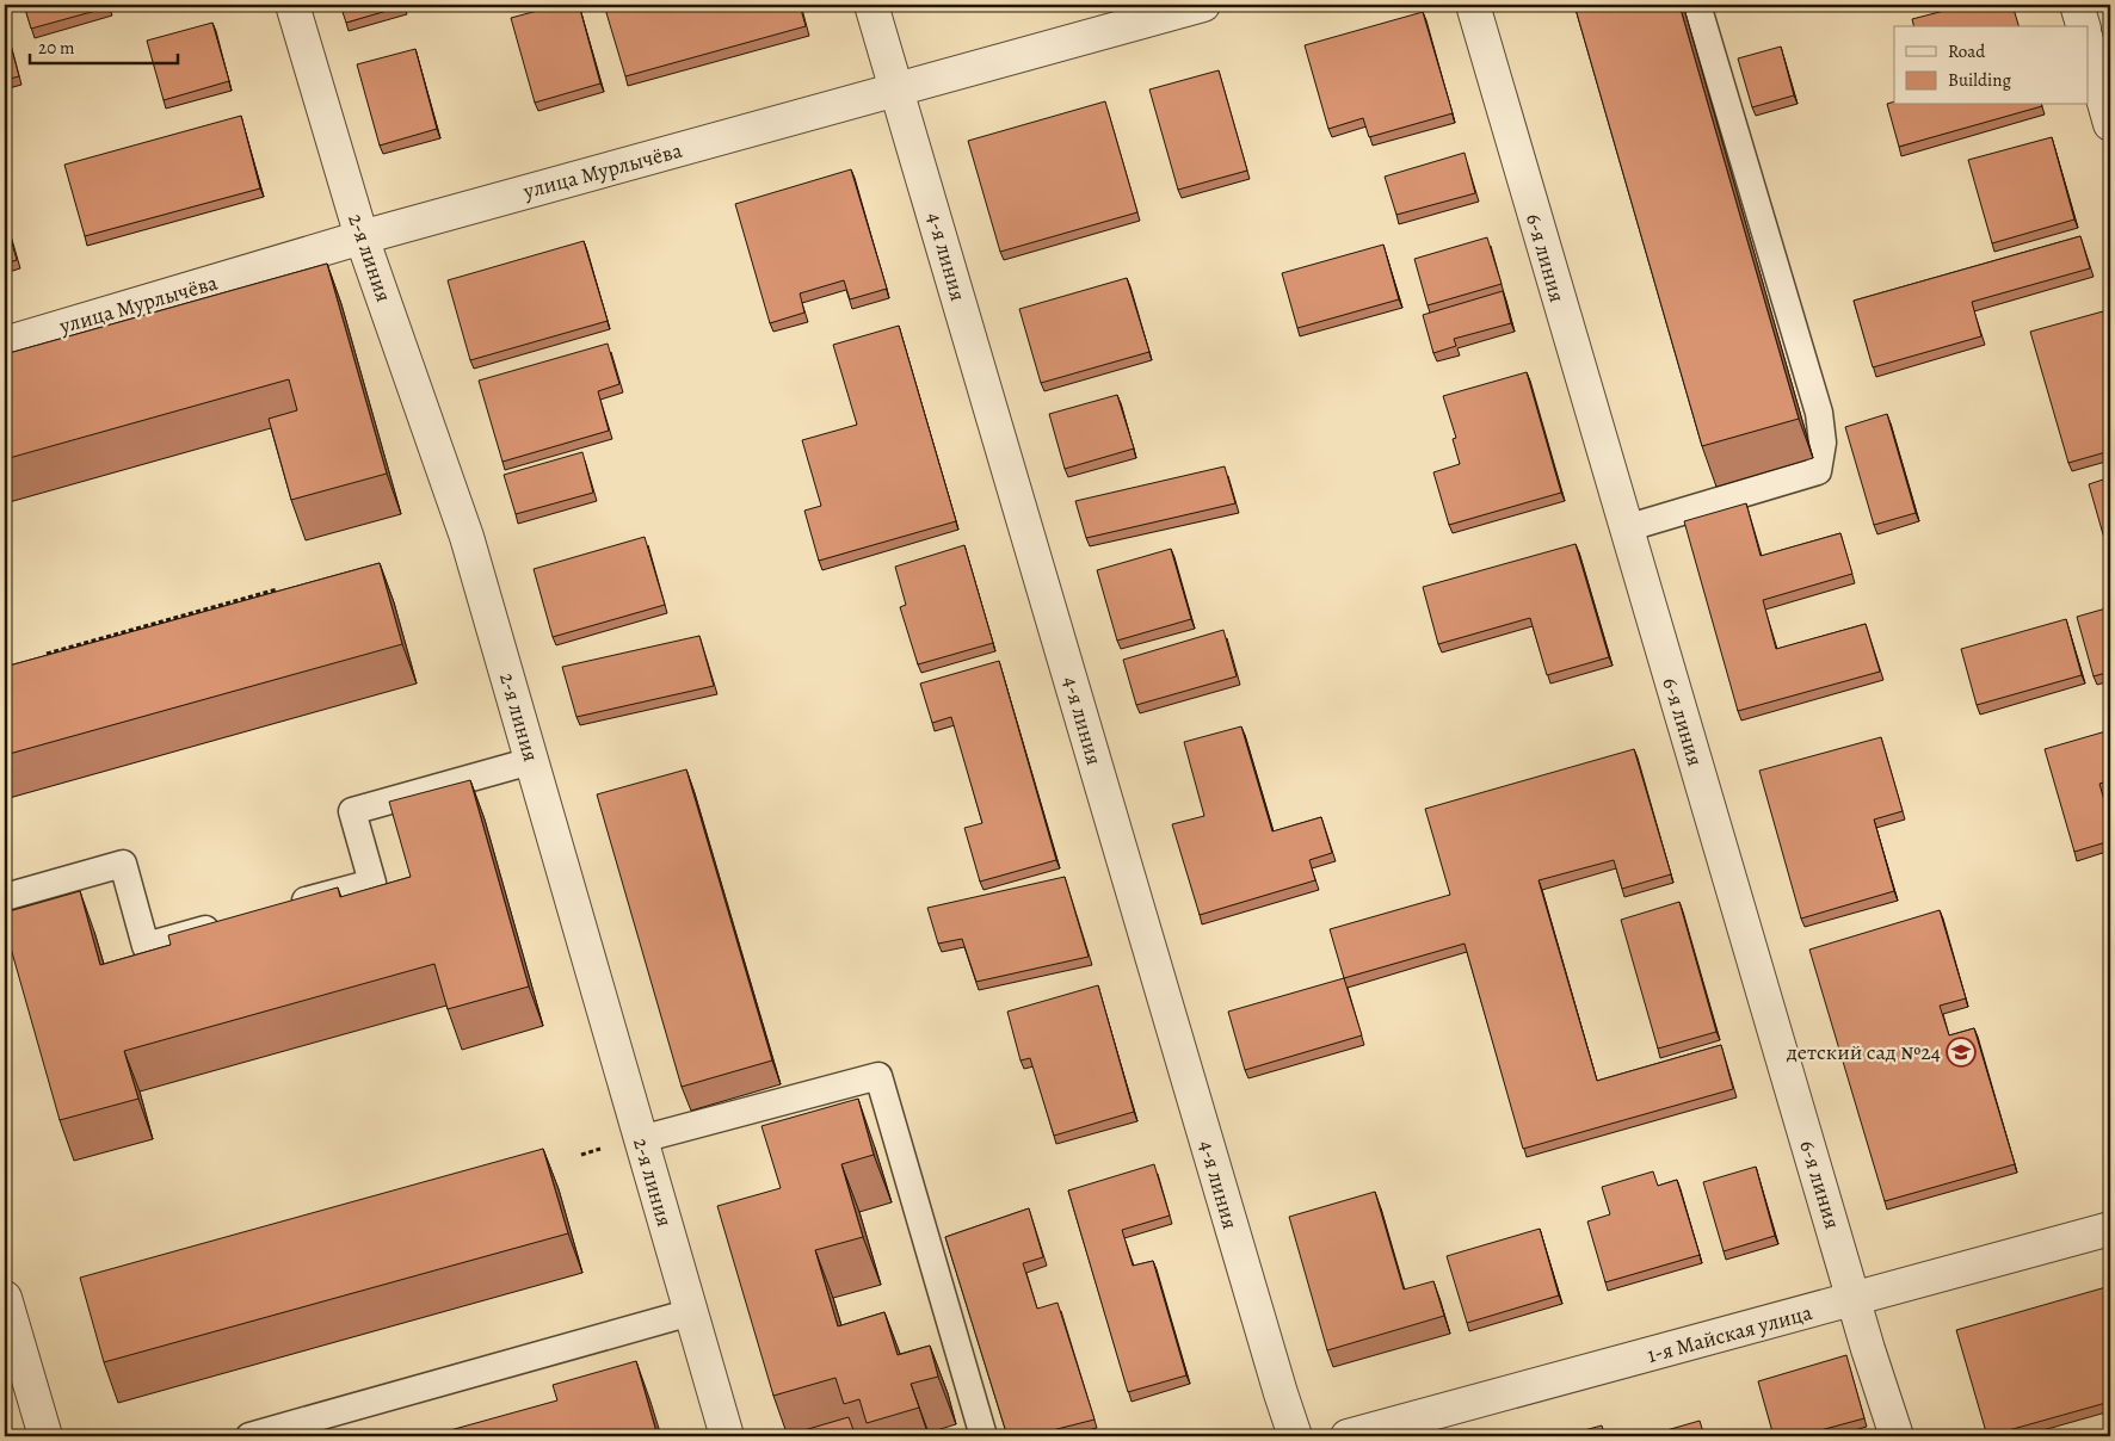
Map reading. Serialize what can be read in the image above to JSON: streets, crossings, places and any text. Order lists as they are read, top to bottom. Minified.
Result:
{"streets":{"street":["улица Мурлычёва","4-я линия","2-я линия","6-я линия","1-я Майская улица"]},"crossings":[["улица Мурлычёва","4-я линия"],["улица Мурлычёва","2-я линия"],["6-я линия","1-я Майская улица"]],"places":{"school or university":["детский сад №24"]},"legend":["Road","Building"],"scale_bar":"20 m"}
